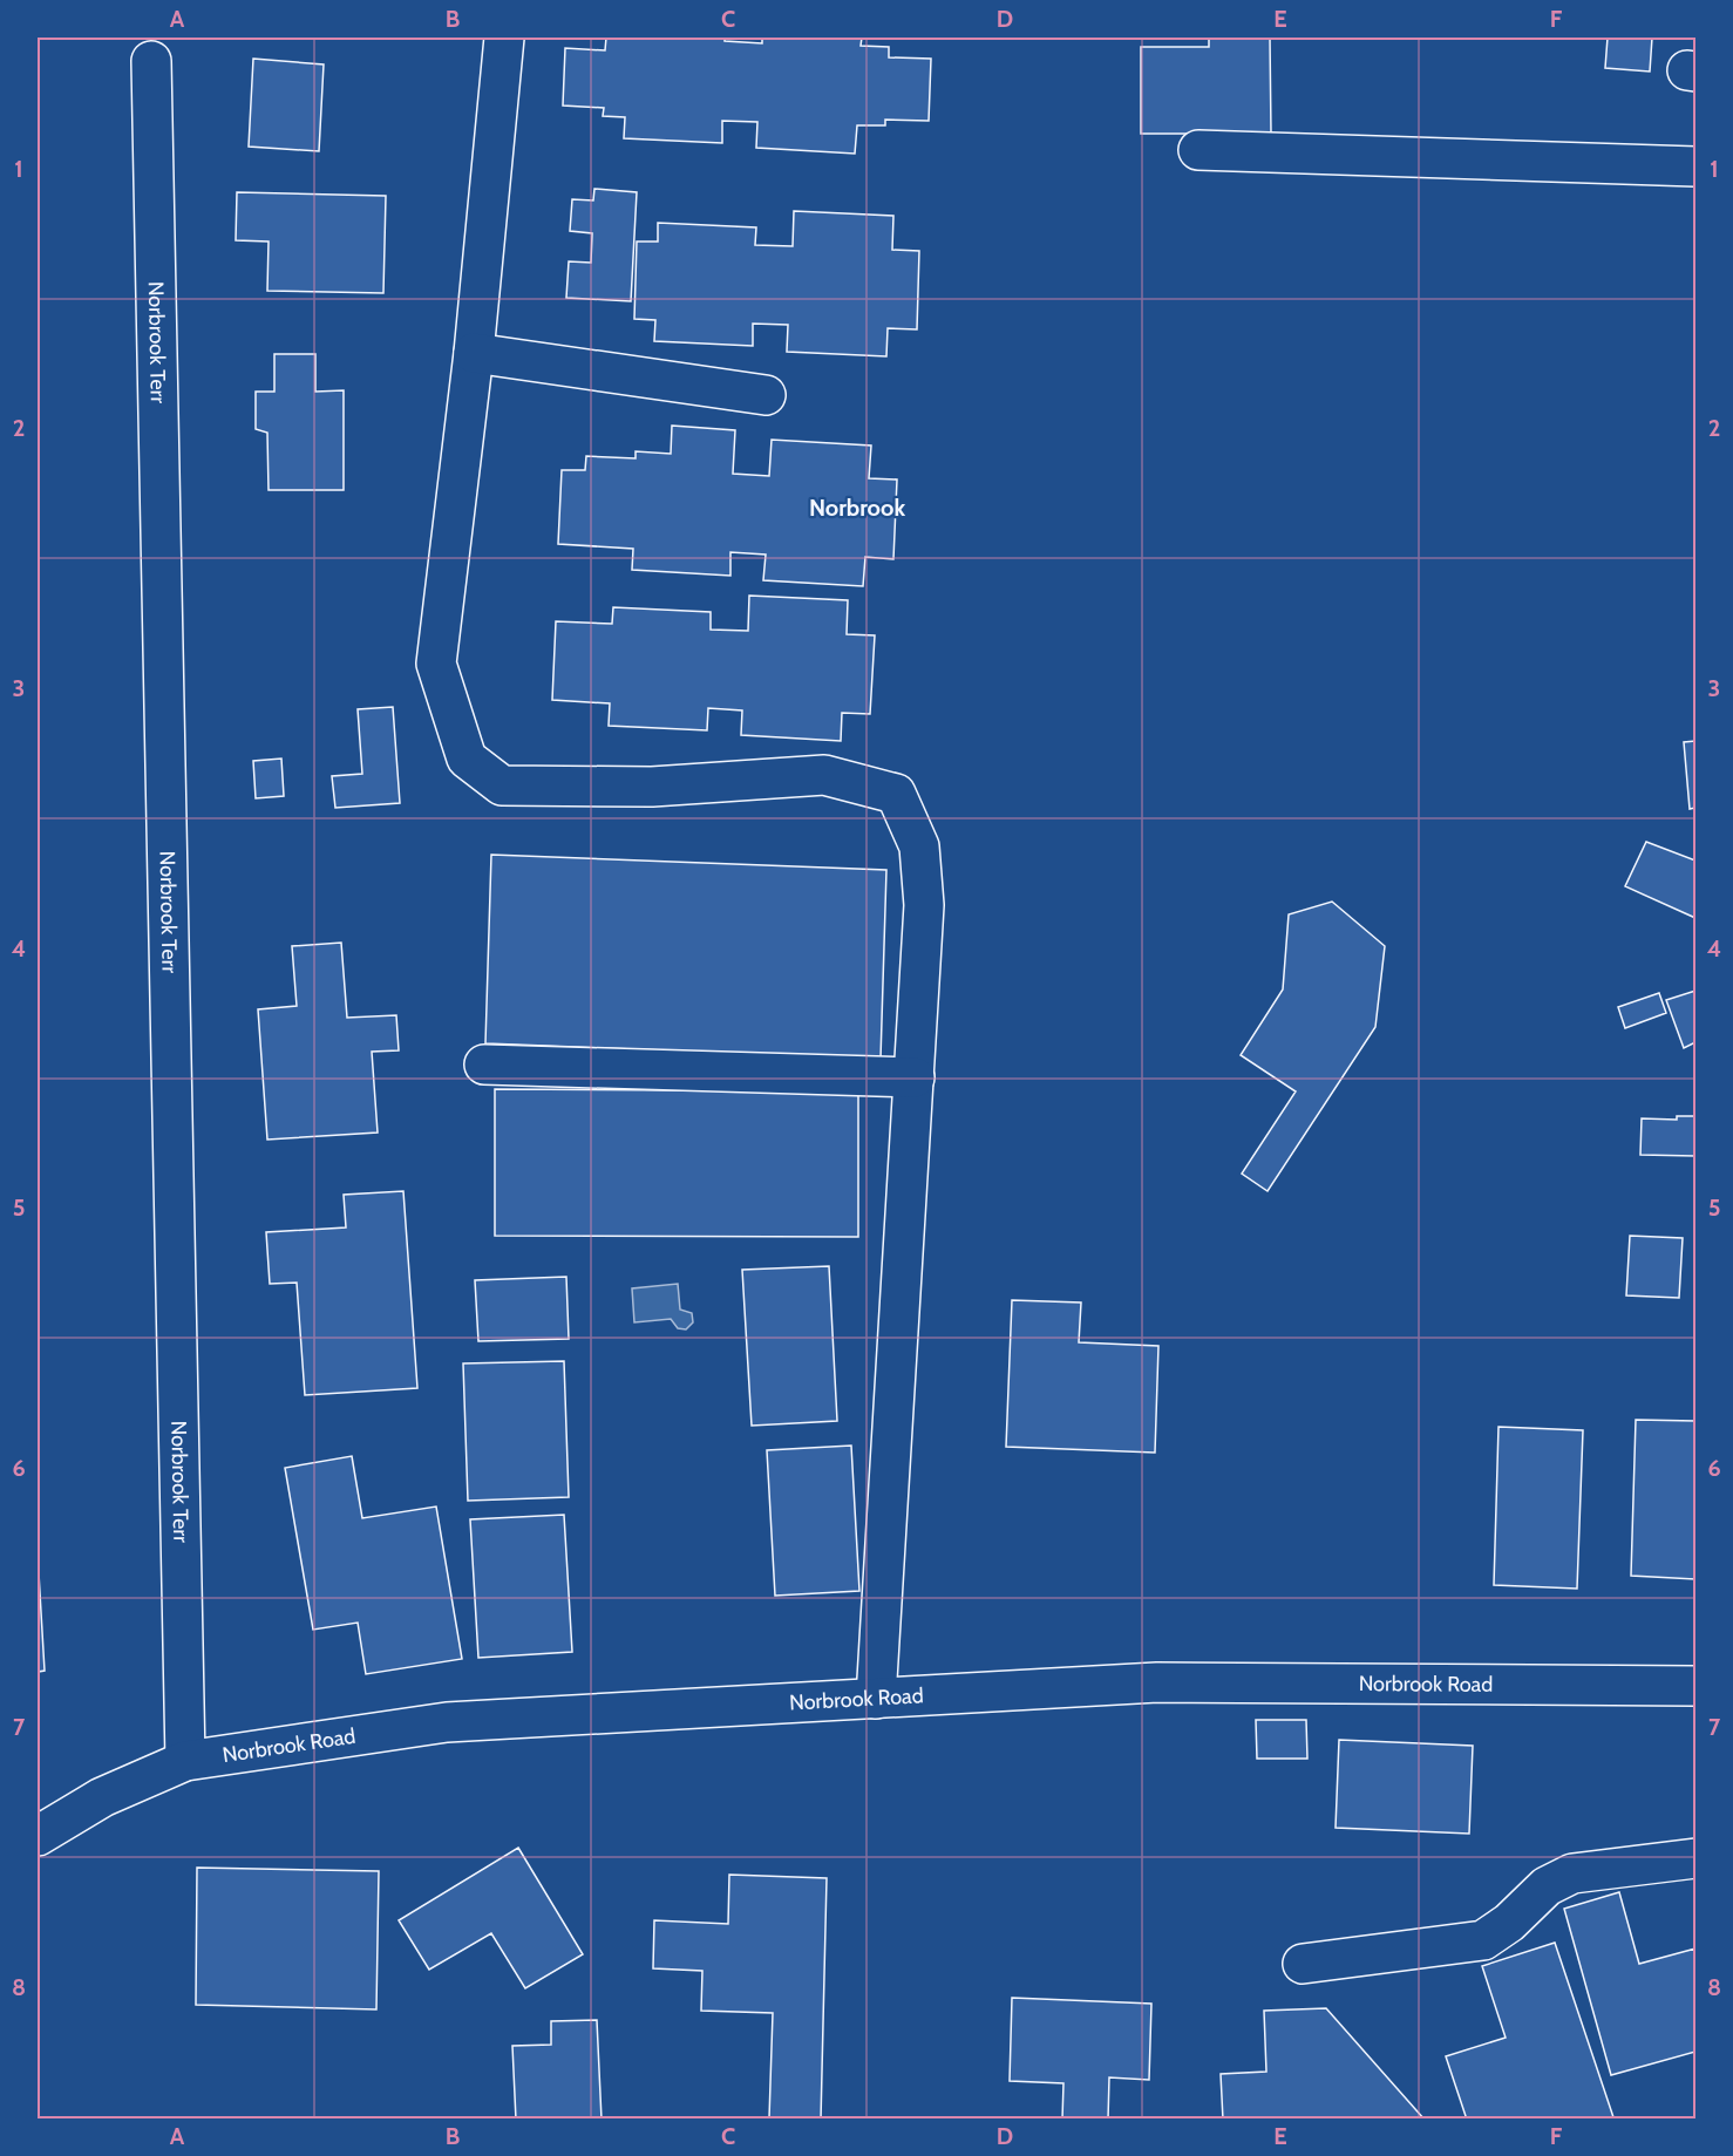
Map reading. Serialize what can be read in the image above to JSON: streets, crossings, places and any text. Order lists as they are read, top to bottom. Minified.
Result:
{"streets":{"street":["Norbrook Terr","Norbrook Road"]},"crossings":[["Norbrook Terr","Norbrook Road"]],"districts":["Norbrook"],"grid":{"columns":["A","B","C","D","E","F"],"rows":["1","2","3","4","5","6","7","8"]}}
